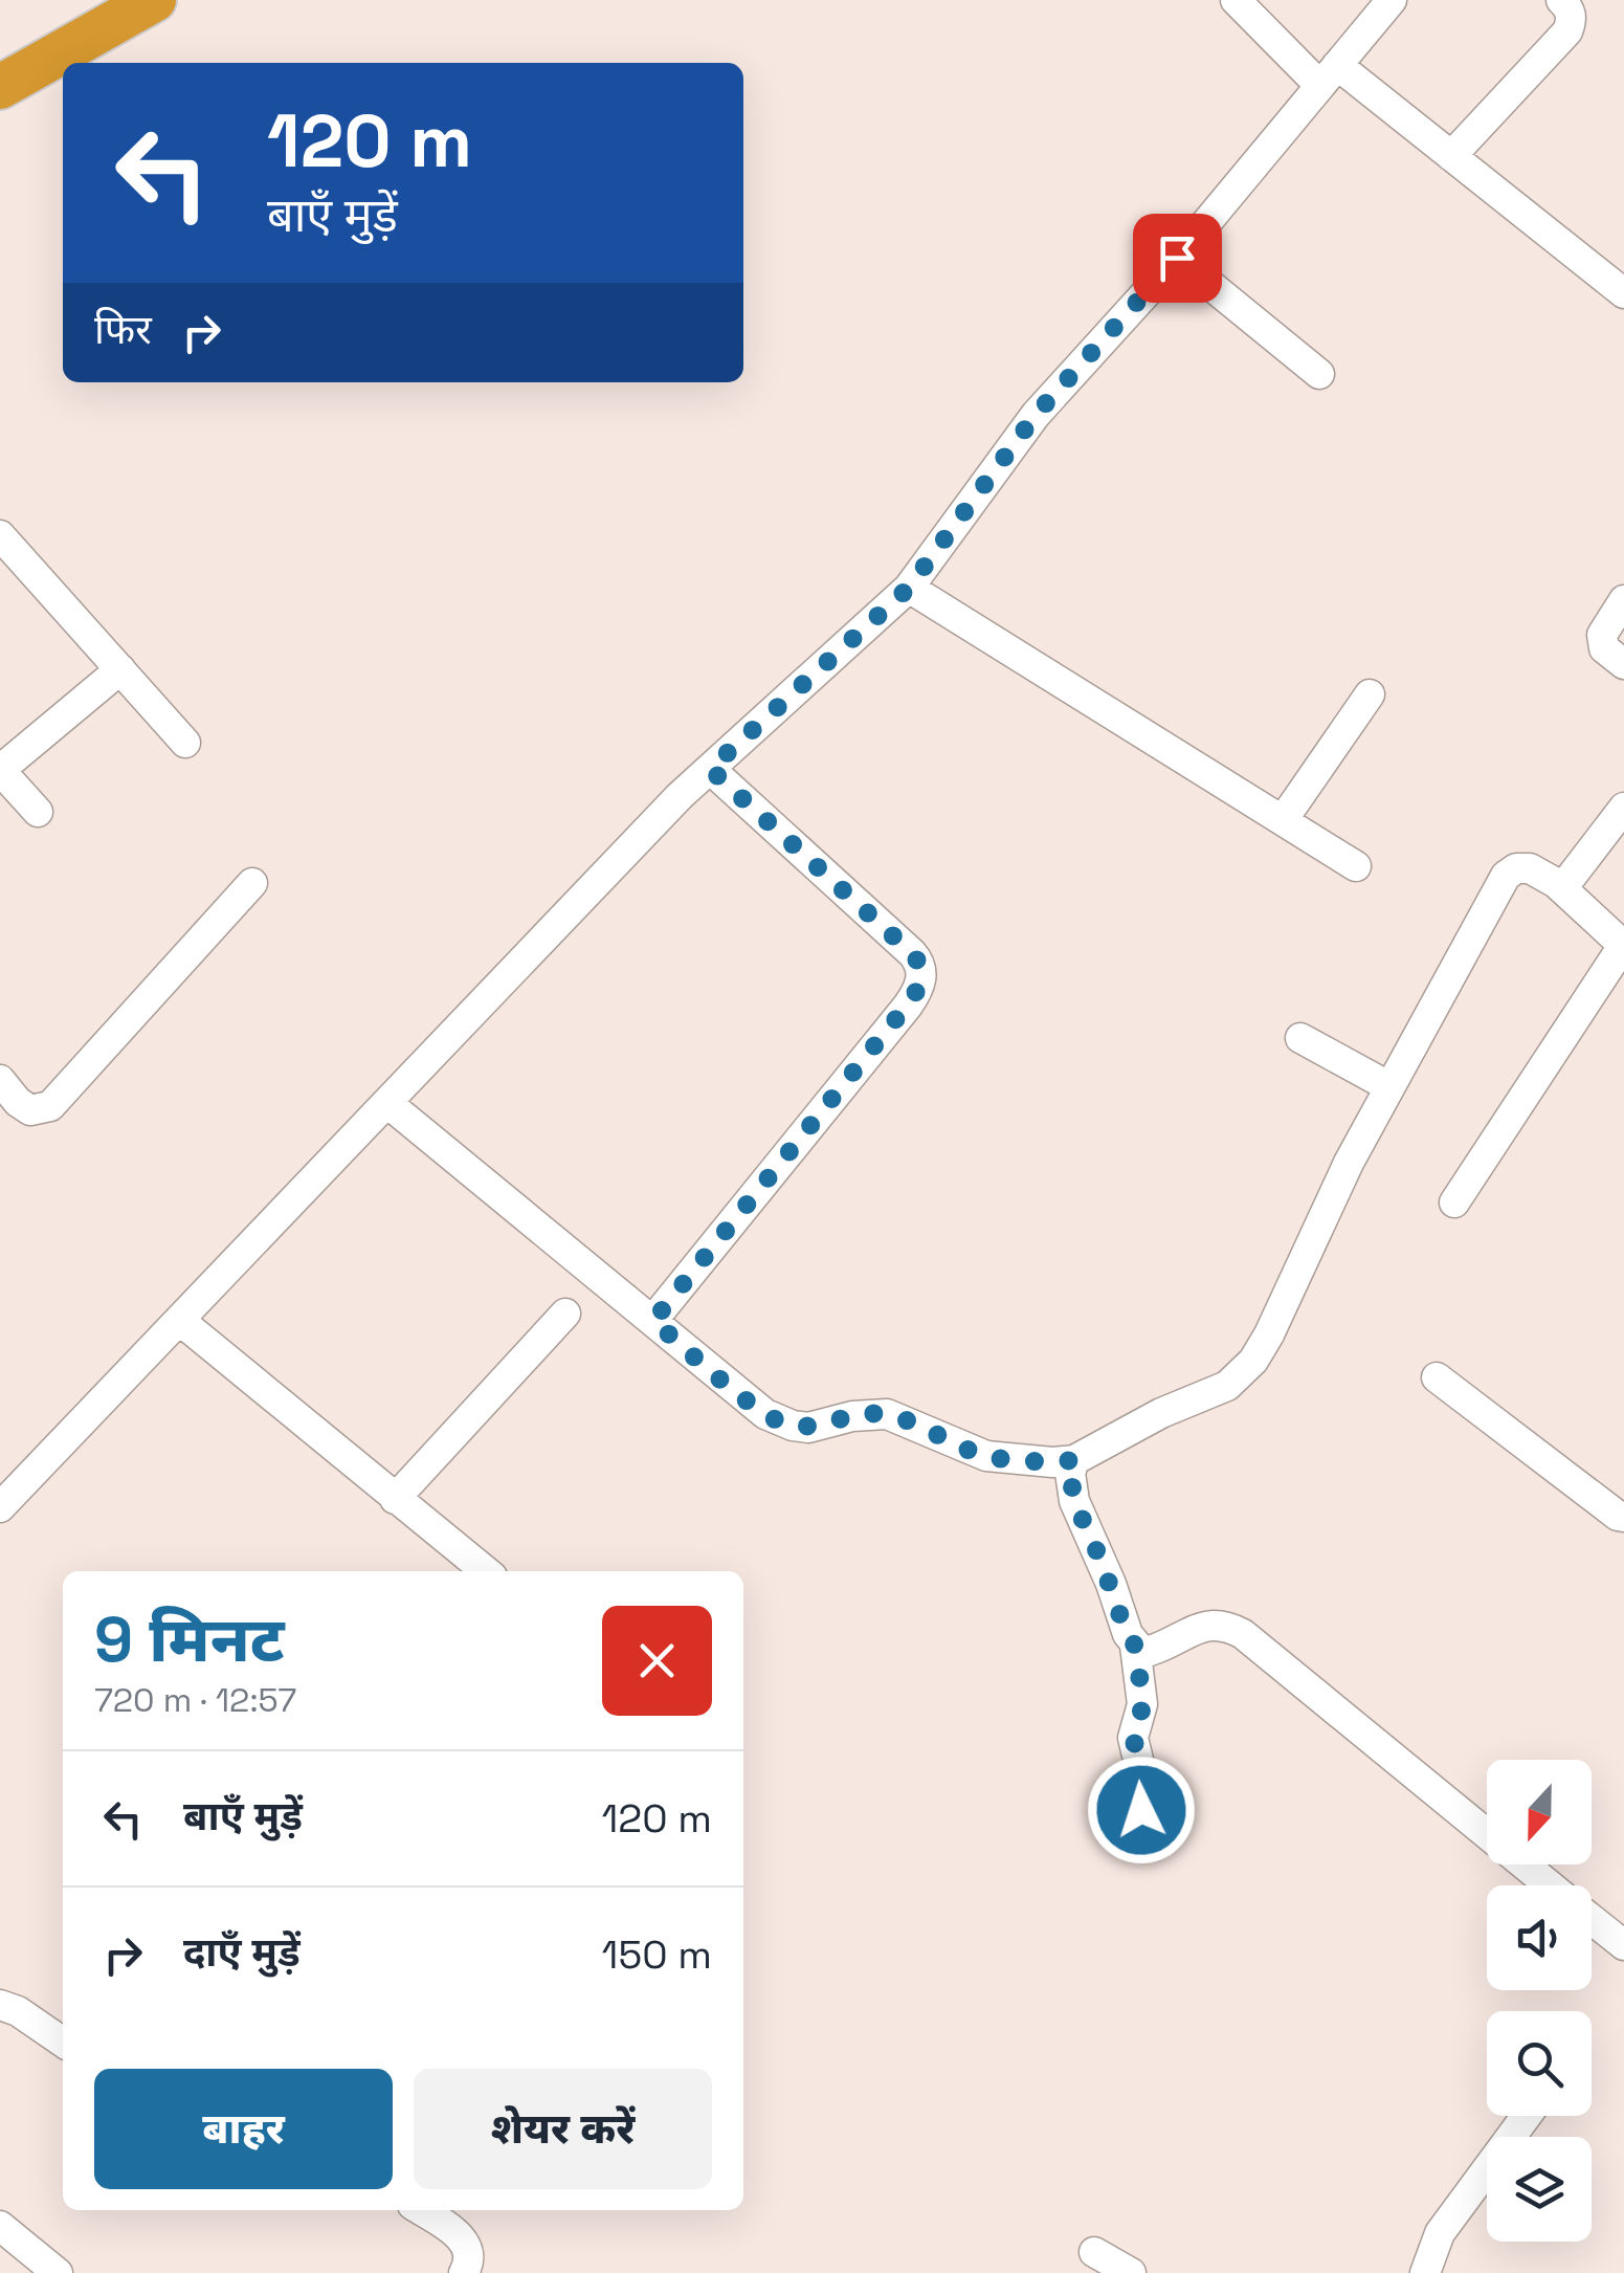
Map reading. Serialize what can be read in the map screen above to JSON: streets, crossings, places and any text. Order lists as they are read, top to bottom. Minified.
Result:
{"north":"bottom","page":{"turn":["120 m","बाएँ मुड़ें"],"then":"फिर","heading":["9 मिनट","720 m · 12:57"],"list":[{"name":"बाएँ मुड़ें","value":"120 m"},{"name":"दाएँ मुड़ें","value":"150 m"}],"buttons":["बाहर","शेयर करें"]}}
